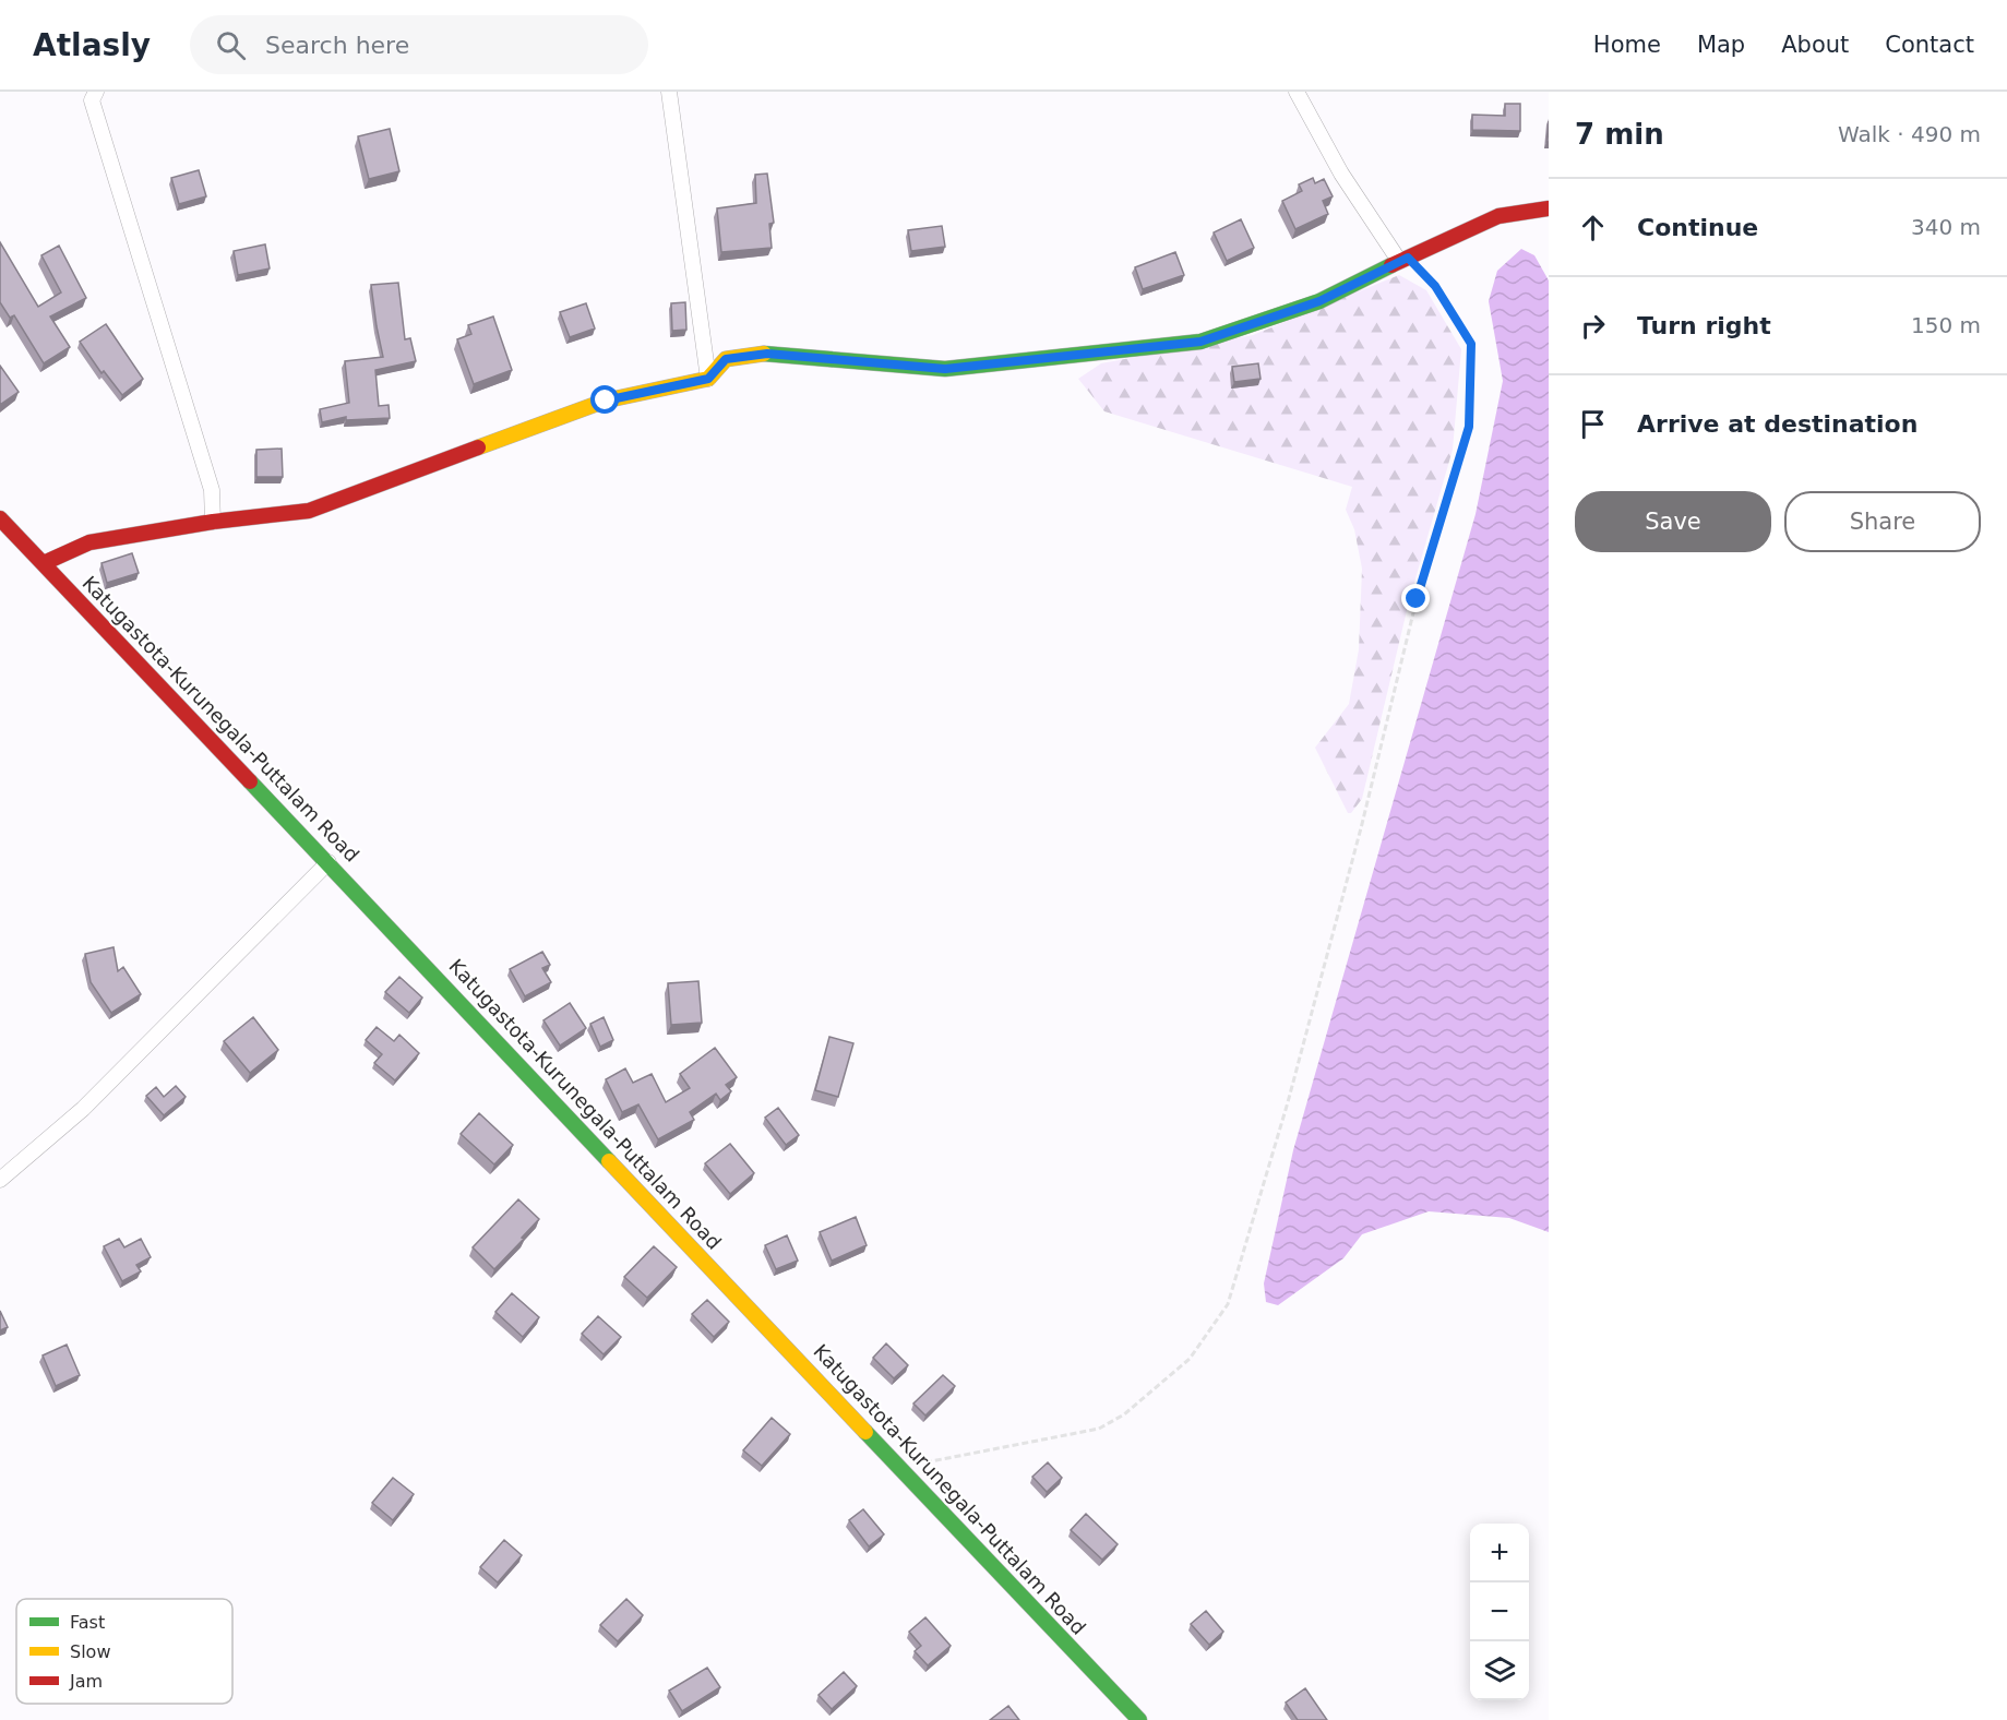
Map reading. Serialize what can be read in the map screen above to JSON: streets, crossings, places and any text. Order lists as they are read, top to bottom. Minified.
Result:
{"streets":{"main road":["Katugastota-Kurunegala-Puttalam Road"]},"legend":["Fast","Slow","Jam"],"page":{"header":"Atlasly","search":"Search here","nav":["Home","Map","About","Contact"],"heading":["7 min","Walk · 490 m"],"list":[["Continue","340 m"],["Turn right","150 m"],"Arrive at destination"],"buttons":["Save","Share"],"map_buttons":["+","−"]}}
